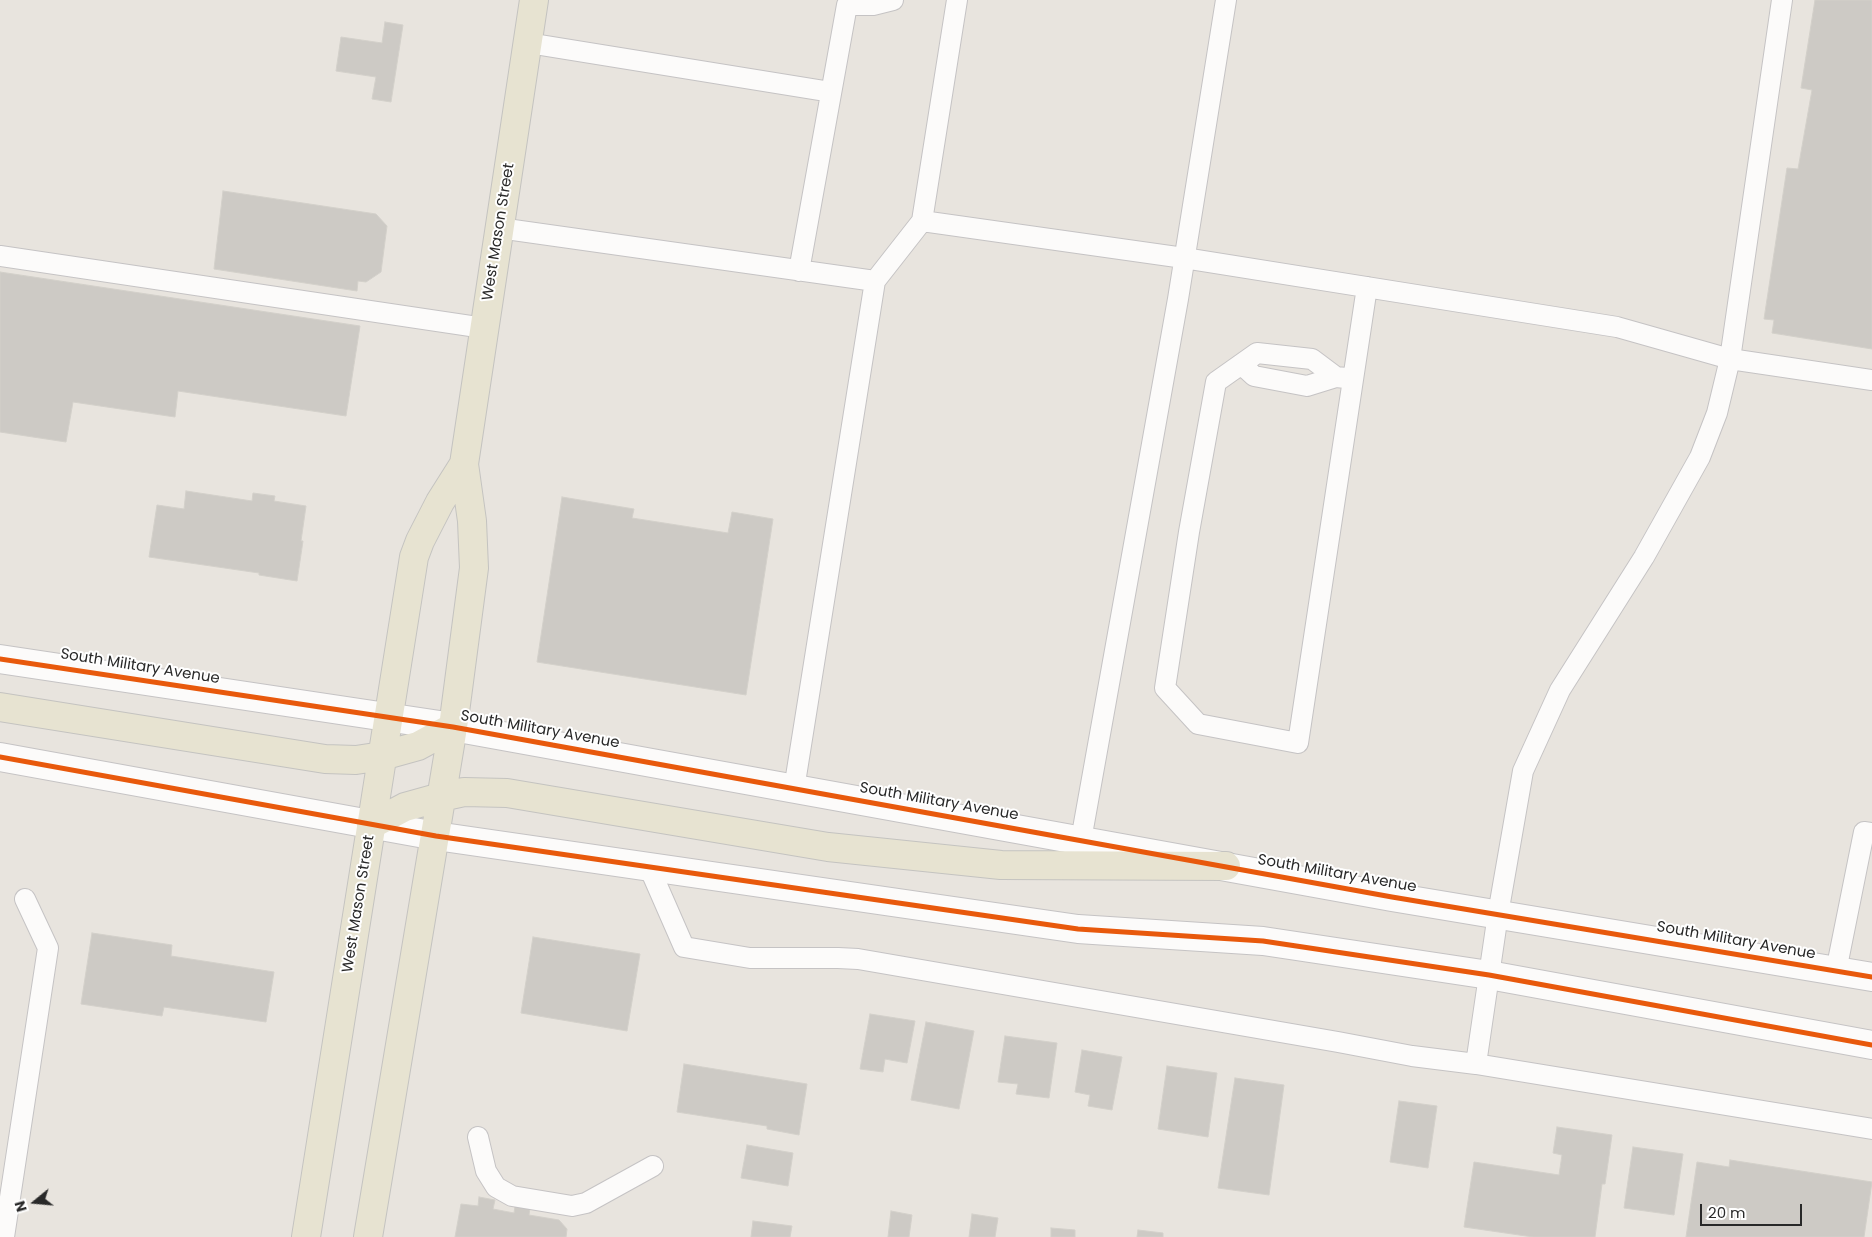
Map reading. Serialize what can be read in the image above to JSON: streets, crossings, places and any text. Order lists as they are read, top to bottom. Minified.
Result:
{"streets":{"main road":["West Mason Street","South Military Avenue"]},"crossings":[["West Mason Street","South Military Avenue"]],"scale_bar":"20 m","north":"left"}
